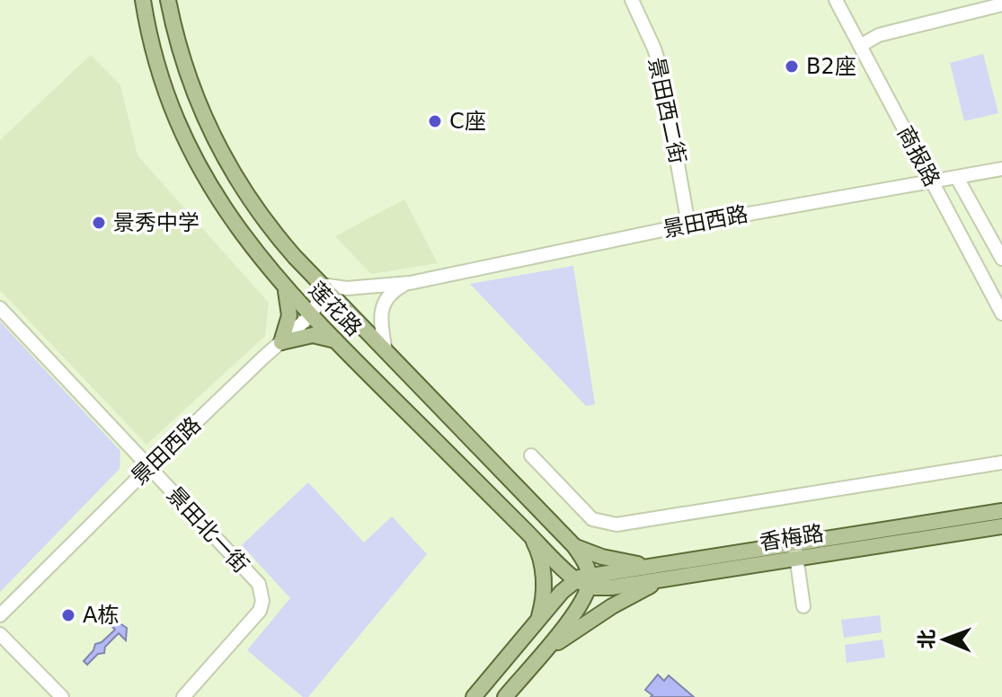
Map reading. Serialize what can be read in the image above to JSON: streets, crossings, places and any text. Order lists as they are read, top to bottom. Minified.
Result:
{"streets":{"main road":["莲花路","香梅路"],"street":["景田西二街","商报路","景田西路","景田北一街"]},"crossings":[["景田西二街","景田西路"],["商报路","景田西路"],["景田西路","莲花路"],["景田西路","景田北一街"],["莲花路","香梅路"]],"places":["B2座","C座","景秀中学","A栋"],"north":"left"}
